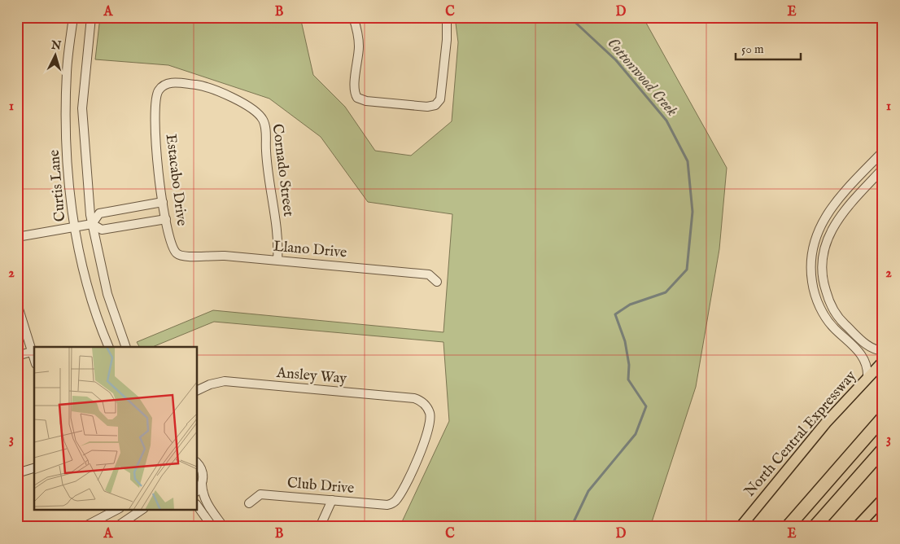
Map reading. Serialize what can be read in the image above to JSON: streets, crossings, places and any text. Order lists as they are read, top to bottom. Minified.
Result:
{"streets":{"main road":["North Central Expressway"],"street":["Cornado Street","Estacabo Drive","Curtis Lane","Llano Drive","Ansley Way","Club Drive"]},"crossings":[["Cornado Street","Estacabo Drive"],["Cornado Street","Llano Drive"],["Estacabo Drive","Llano Drive"],["Ansley Way","Club Drive"]],"water":["Cottonwood Creek"],"scale_bar":"50 m","north":"top","grid":{"columns":["A","B","C","D","E"],"rows":["1","2","3"]}}
